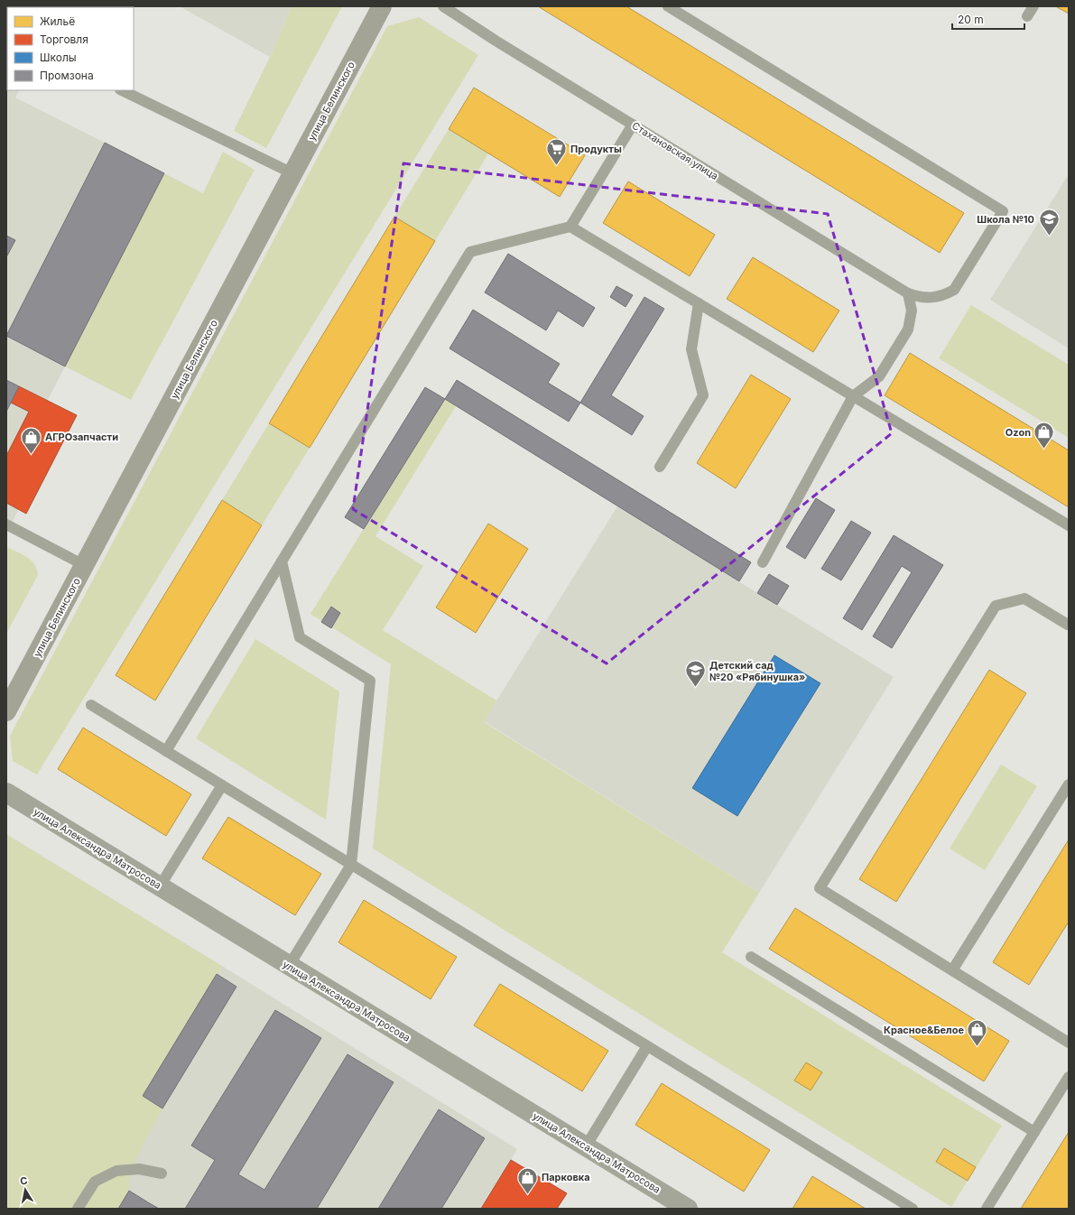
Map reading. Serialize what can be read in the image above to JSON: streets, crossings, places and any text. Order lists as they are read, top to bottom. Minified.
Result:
{"streets":{"street":["улица Белинского","улица Александра Матросова"],"lane":["Стахановская улица"]},"places":{"supermarket":["Продукты"],"school or university":["Школа №10","Детский сад №20 «Рябинушка»"],"shop":["Ozon","АГРОзапчасти","Красное&Белое","Парковка"]},"legend":["Жильё","Торговля","Школы","Промзона"],"scale_bar":"20 m","north":"top"}
